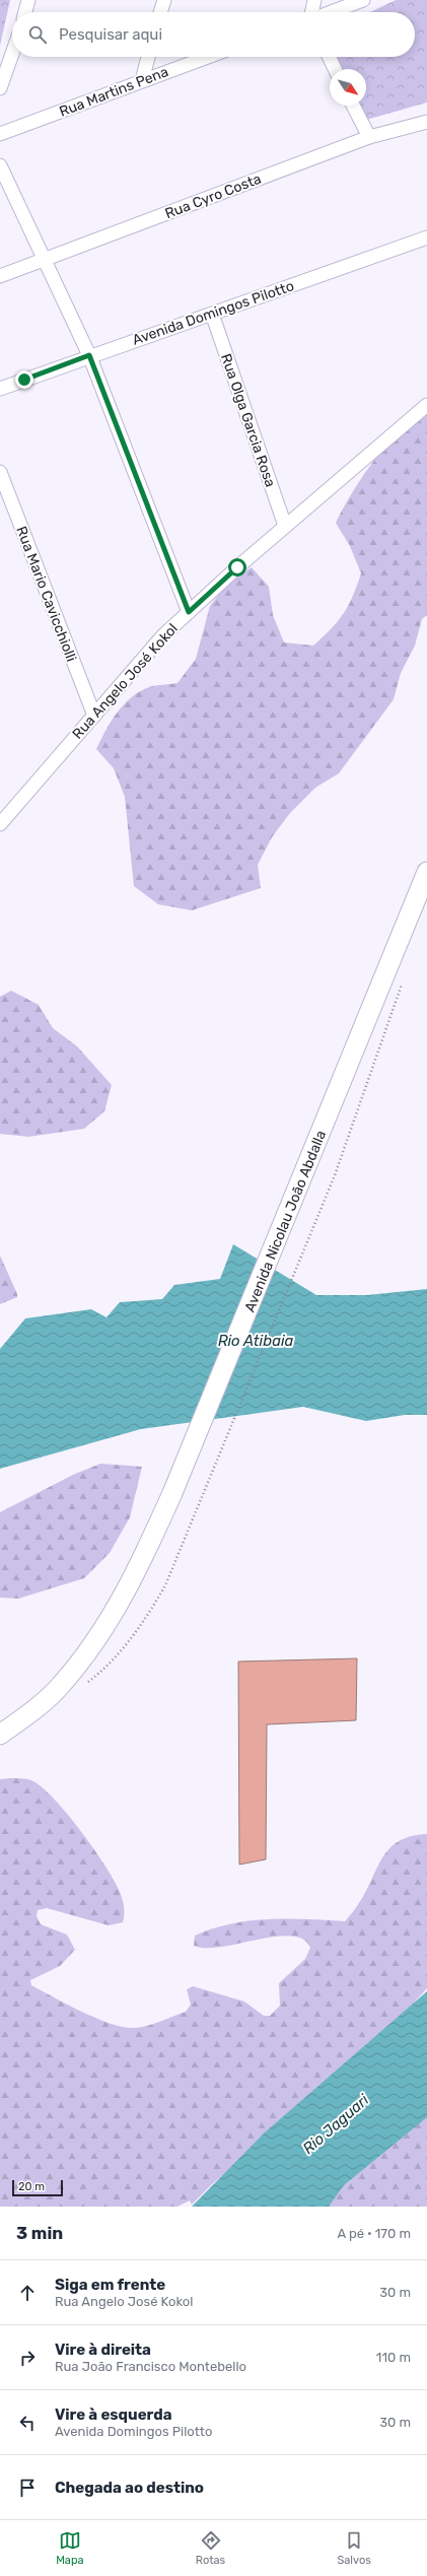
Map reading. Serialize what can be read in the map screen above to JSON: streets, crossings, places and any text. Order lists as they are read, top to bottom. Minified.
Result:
{"streets":{"main road":["Avenida Nicolau João Abdalla"],"street":["Rua Martins Pena","Rua Cyro Costa","Avenida Domingos Pilotto","Rua Olga Garcia Rosa","Rua Mario Cavicchiolli","Rua Angelo José Kokol"]},"crossings":[["Avenida Domingos Pilotto","Rua Olga Garcia Rosa"],["Rua Olga Garcia Rosa","Rua Angelo José Kokol"],["Rua Mario Cavicchiolli","Rua Angelo José Kokol"]],"water":["Rio Atibaia","Rio Jaguari"],"scale_bar":"20 m","north":"bottom right","page":{"search":"Pesquisar aqui","scale":"20 m","heading":["3 min","A pé · 170 m"],"list":[["Siga em frente","Rua Angelo José Kokol","30 m"],["Vire à direita","Rua João Francisco Montebello","110 m"],["Vire à esquerda","Avenida Domingos Pilotto","30 m"],"Chegada ao destino"],"nav":["Mapa","Rotas","Salvos"]}}
